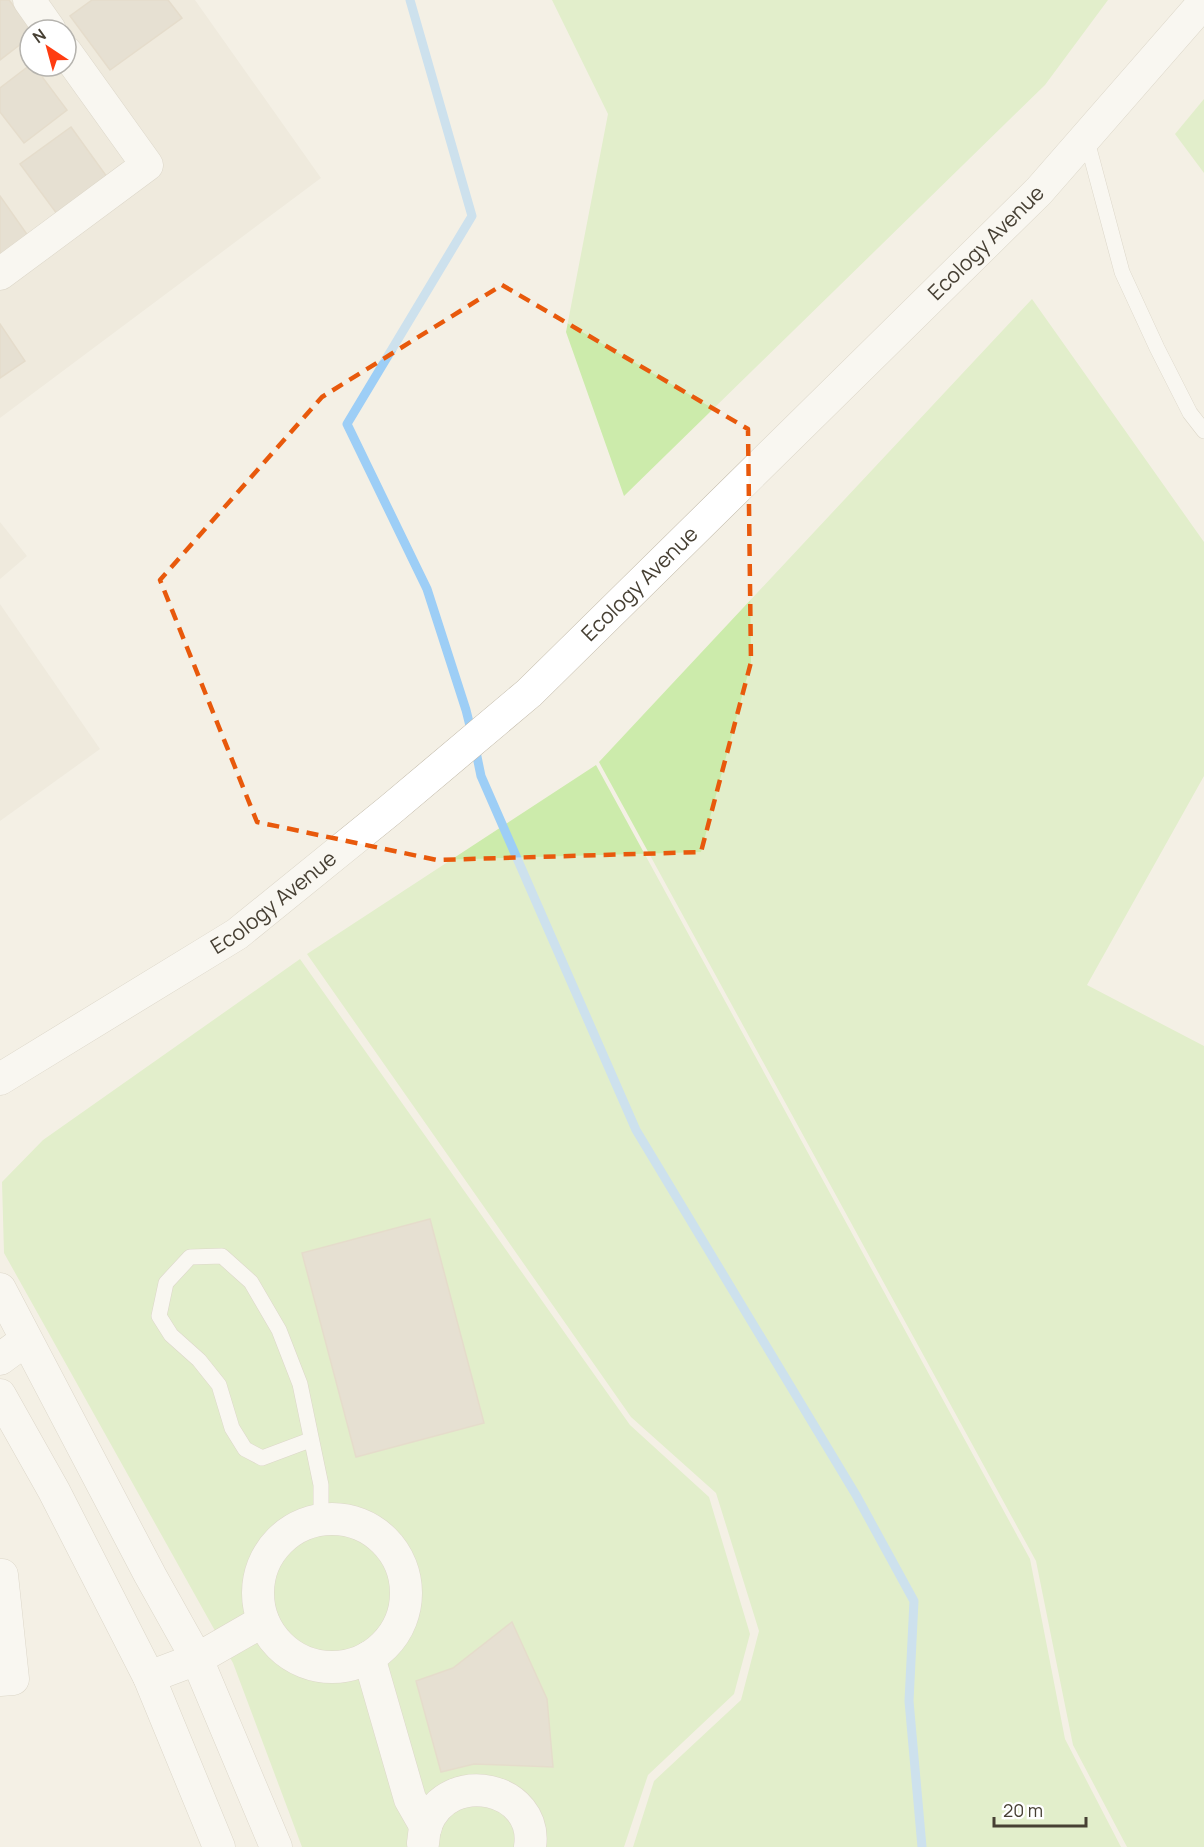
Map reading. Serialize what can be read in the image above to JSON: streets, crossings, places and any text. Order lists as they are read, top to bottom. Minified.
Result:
{"streets":{"street":["Ecology Avenue"]},"scale_bar":"20 m","north":"top left"}
